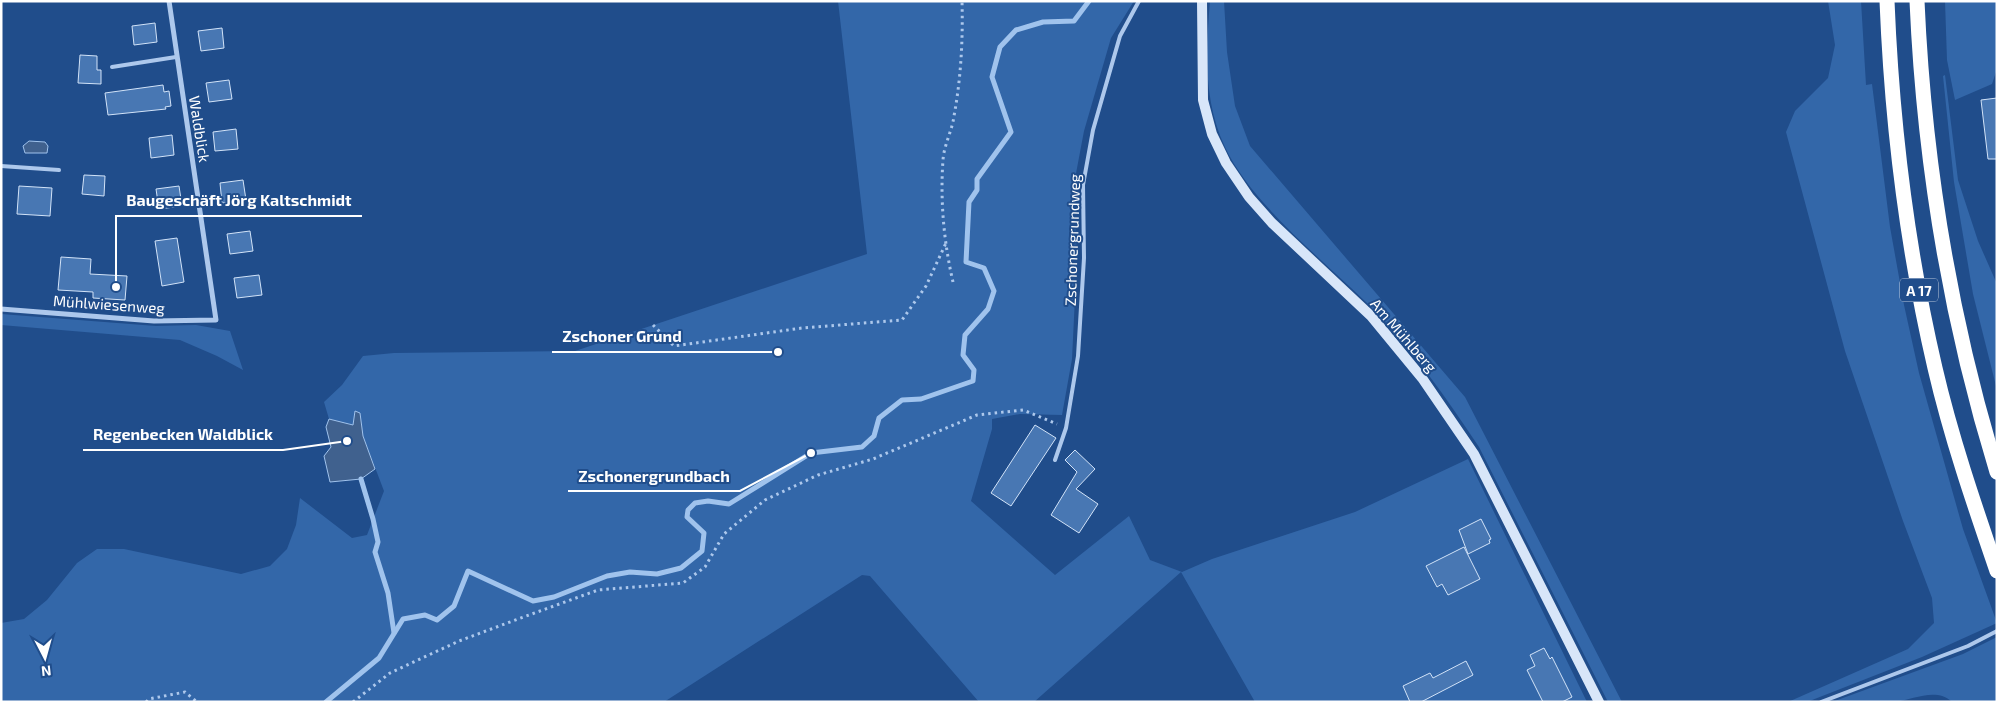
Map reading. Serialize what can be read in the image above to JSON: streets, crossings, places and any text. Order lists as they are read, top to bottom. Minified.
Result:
{"streets":{"highway":["A 17"],"street":["Waldblick","Mühlwiesenweg","Am Mühlberg"],"lane":["Zschonergrundweg"]},"crossings":[["Waldblick","Mühlwiesenweg"]],"places":["Baugeschäft Jörg Kaltschmidt","Zschoner Grund","Regenbecken Waldblick","Zschonergrundbach"],"north":"bottom"}
